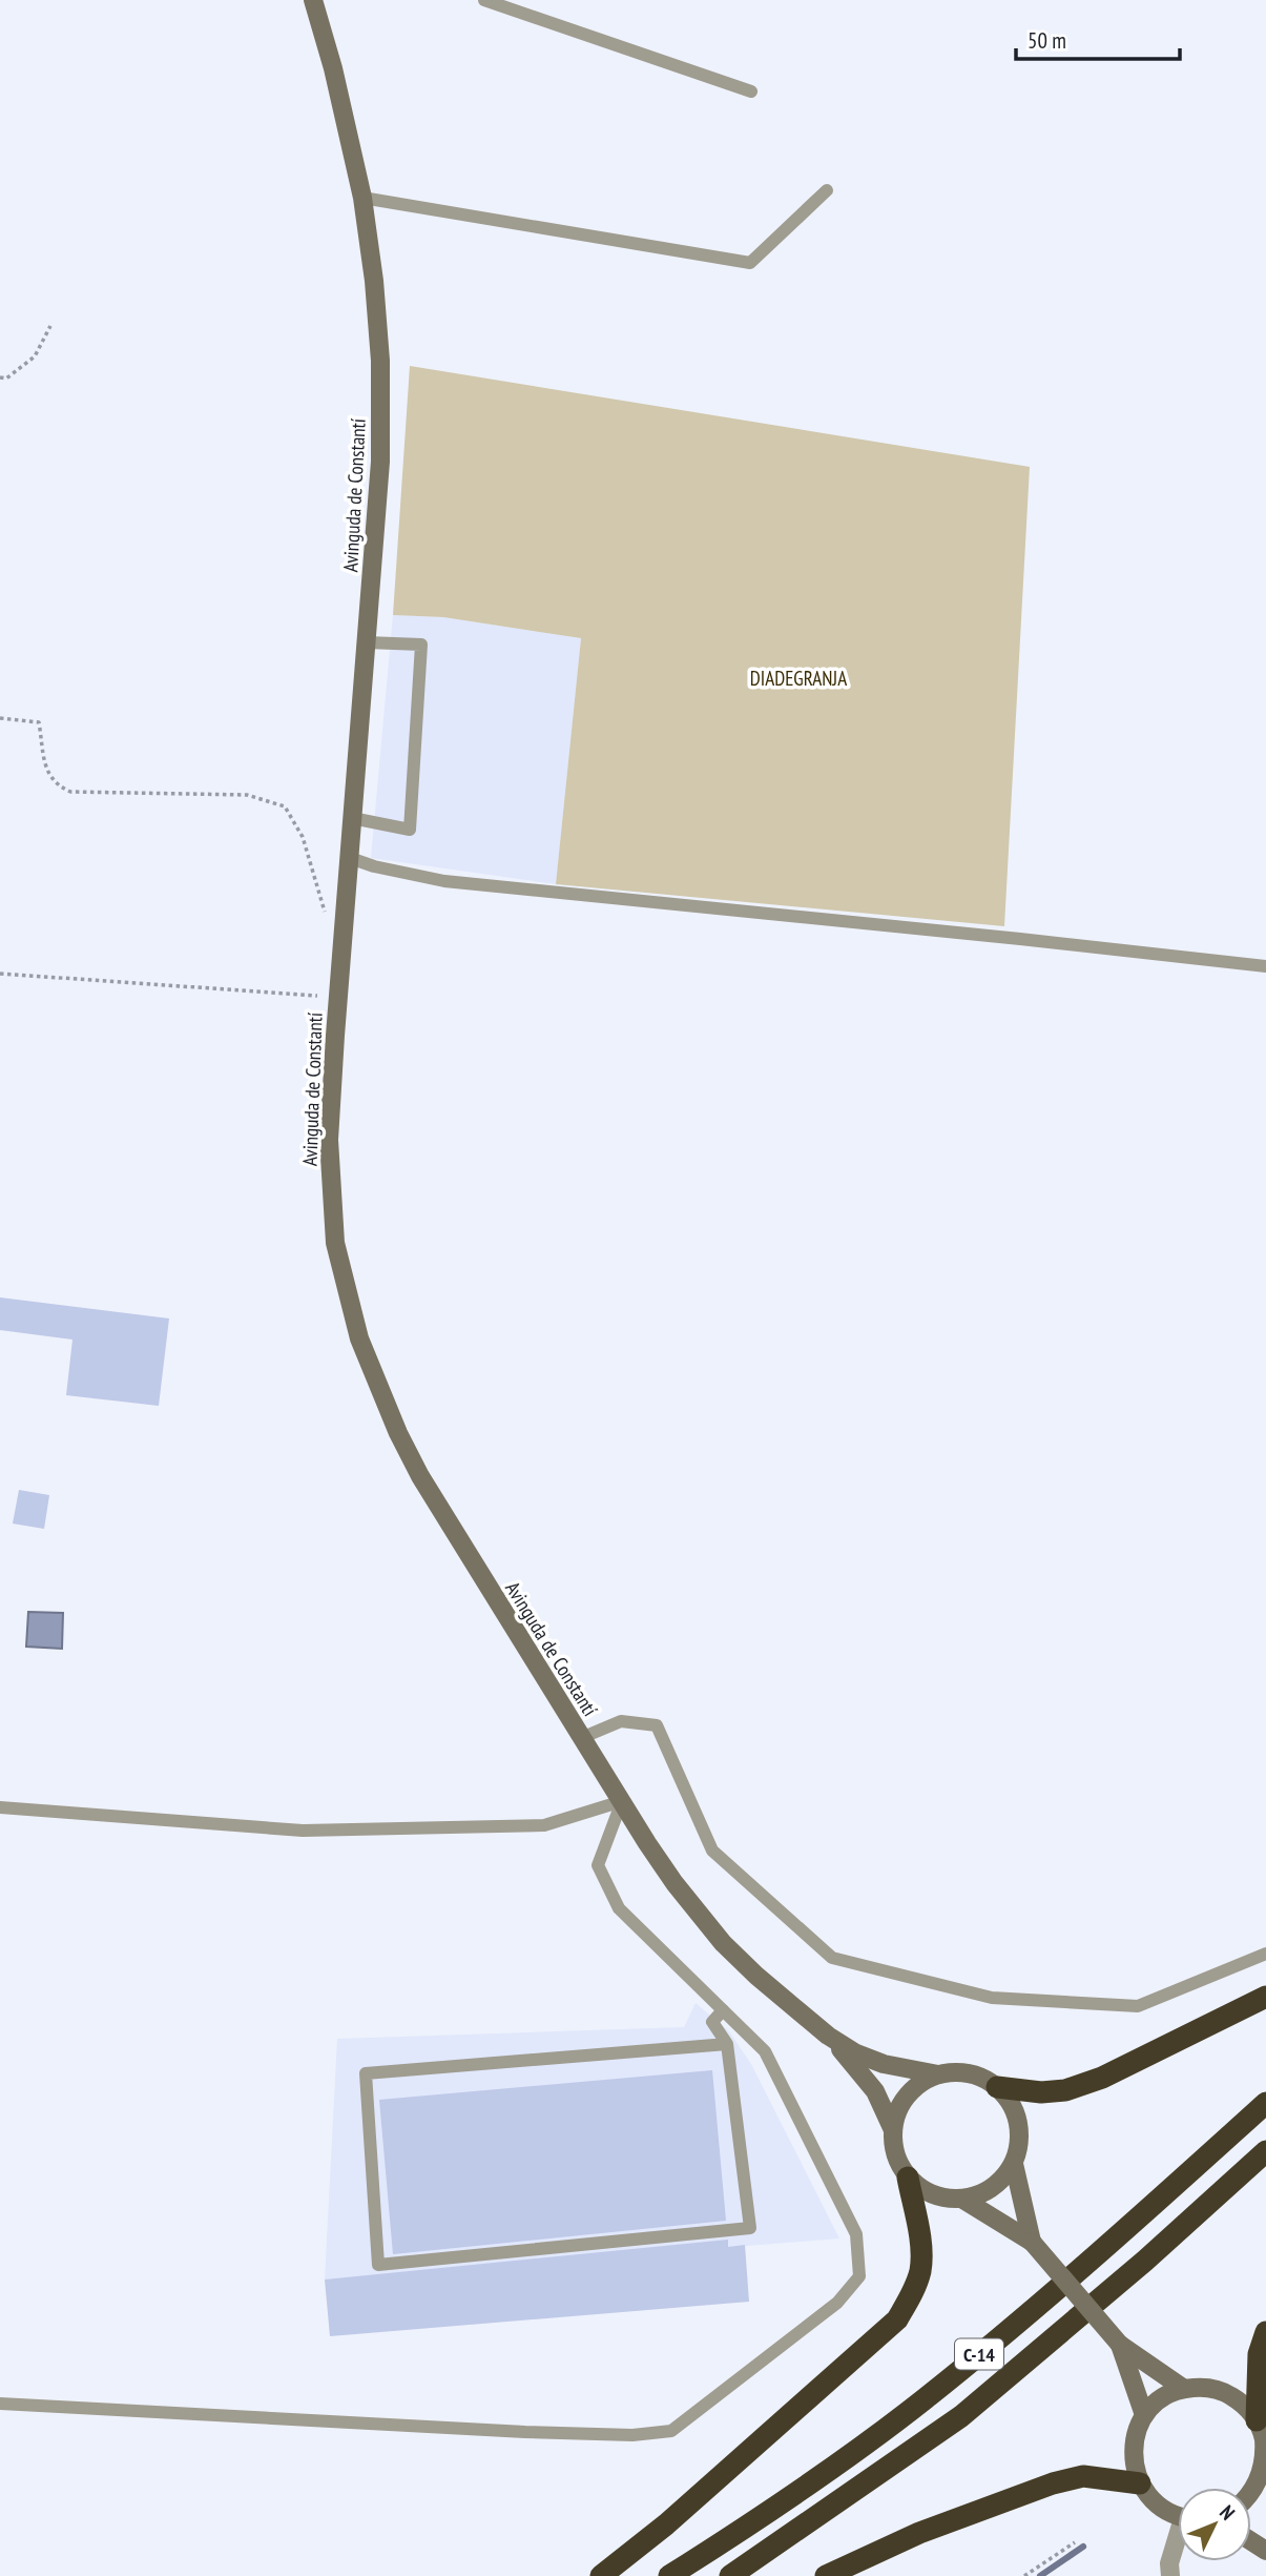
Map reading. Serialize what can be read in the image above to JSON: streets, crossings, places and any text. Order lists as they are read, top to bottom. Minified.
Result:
{"streets":{"highway":["C-14"],"main road":["Avinguda de Constantí"]},"parks":["DIADEGRANJA"],"scale_bar":"50 m","north":"top right"}
